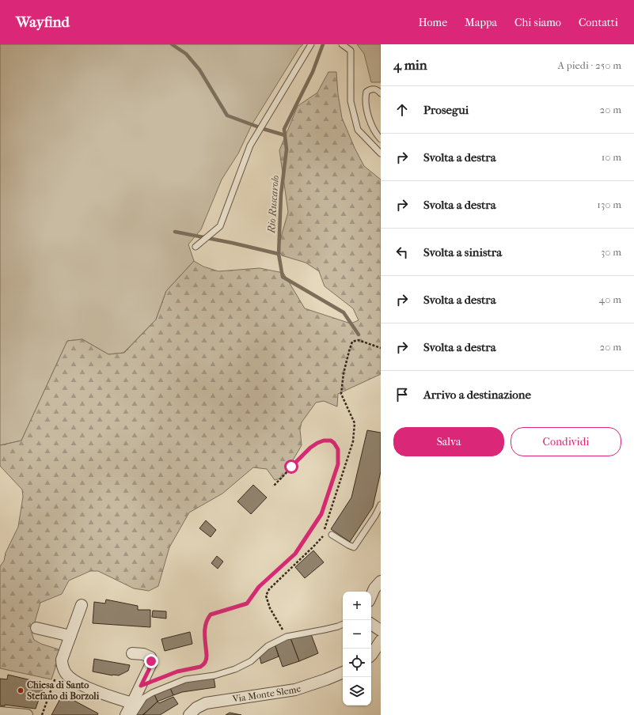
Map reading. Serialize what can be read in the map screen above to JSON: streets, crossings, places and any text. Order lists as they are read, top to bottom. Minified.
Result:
{"streets":{"street":["Via Monte Sleme"]},"water":["Rio Ruscarolo"],"places":["Chiesa di Santo Stefano di Borzoli"],"page":{"header":"Wayfind","nav":["Home","Mappa","Chi siamo","Contatti"],"heading":["4 min","A piedi · 250 m"],"list":[["Prosegui","20 m"],["Svolta a destra","10 m"],["Svolta a destra","130 m"],["Svolta a sinistra","30 m"],["Svolta a destra","40 m"],["Svolta a destra","20 m"],"Arrivo a destinazione"],"buttons":["Salva","Condividi"],"map_buttons":["+","−"]}}
